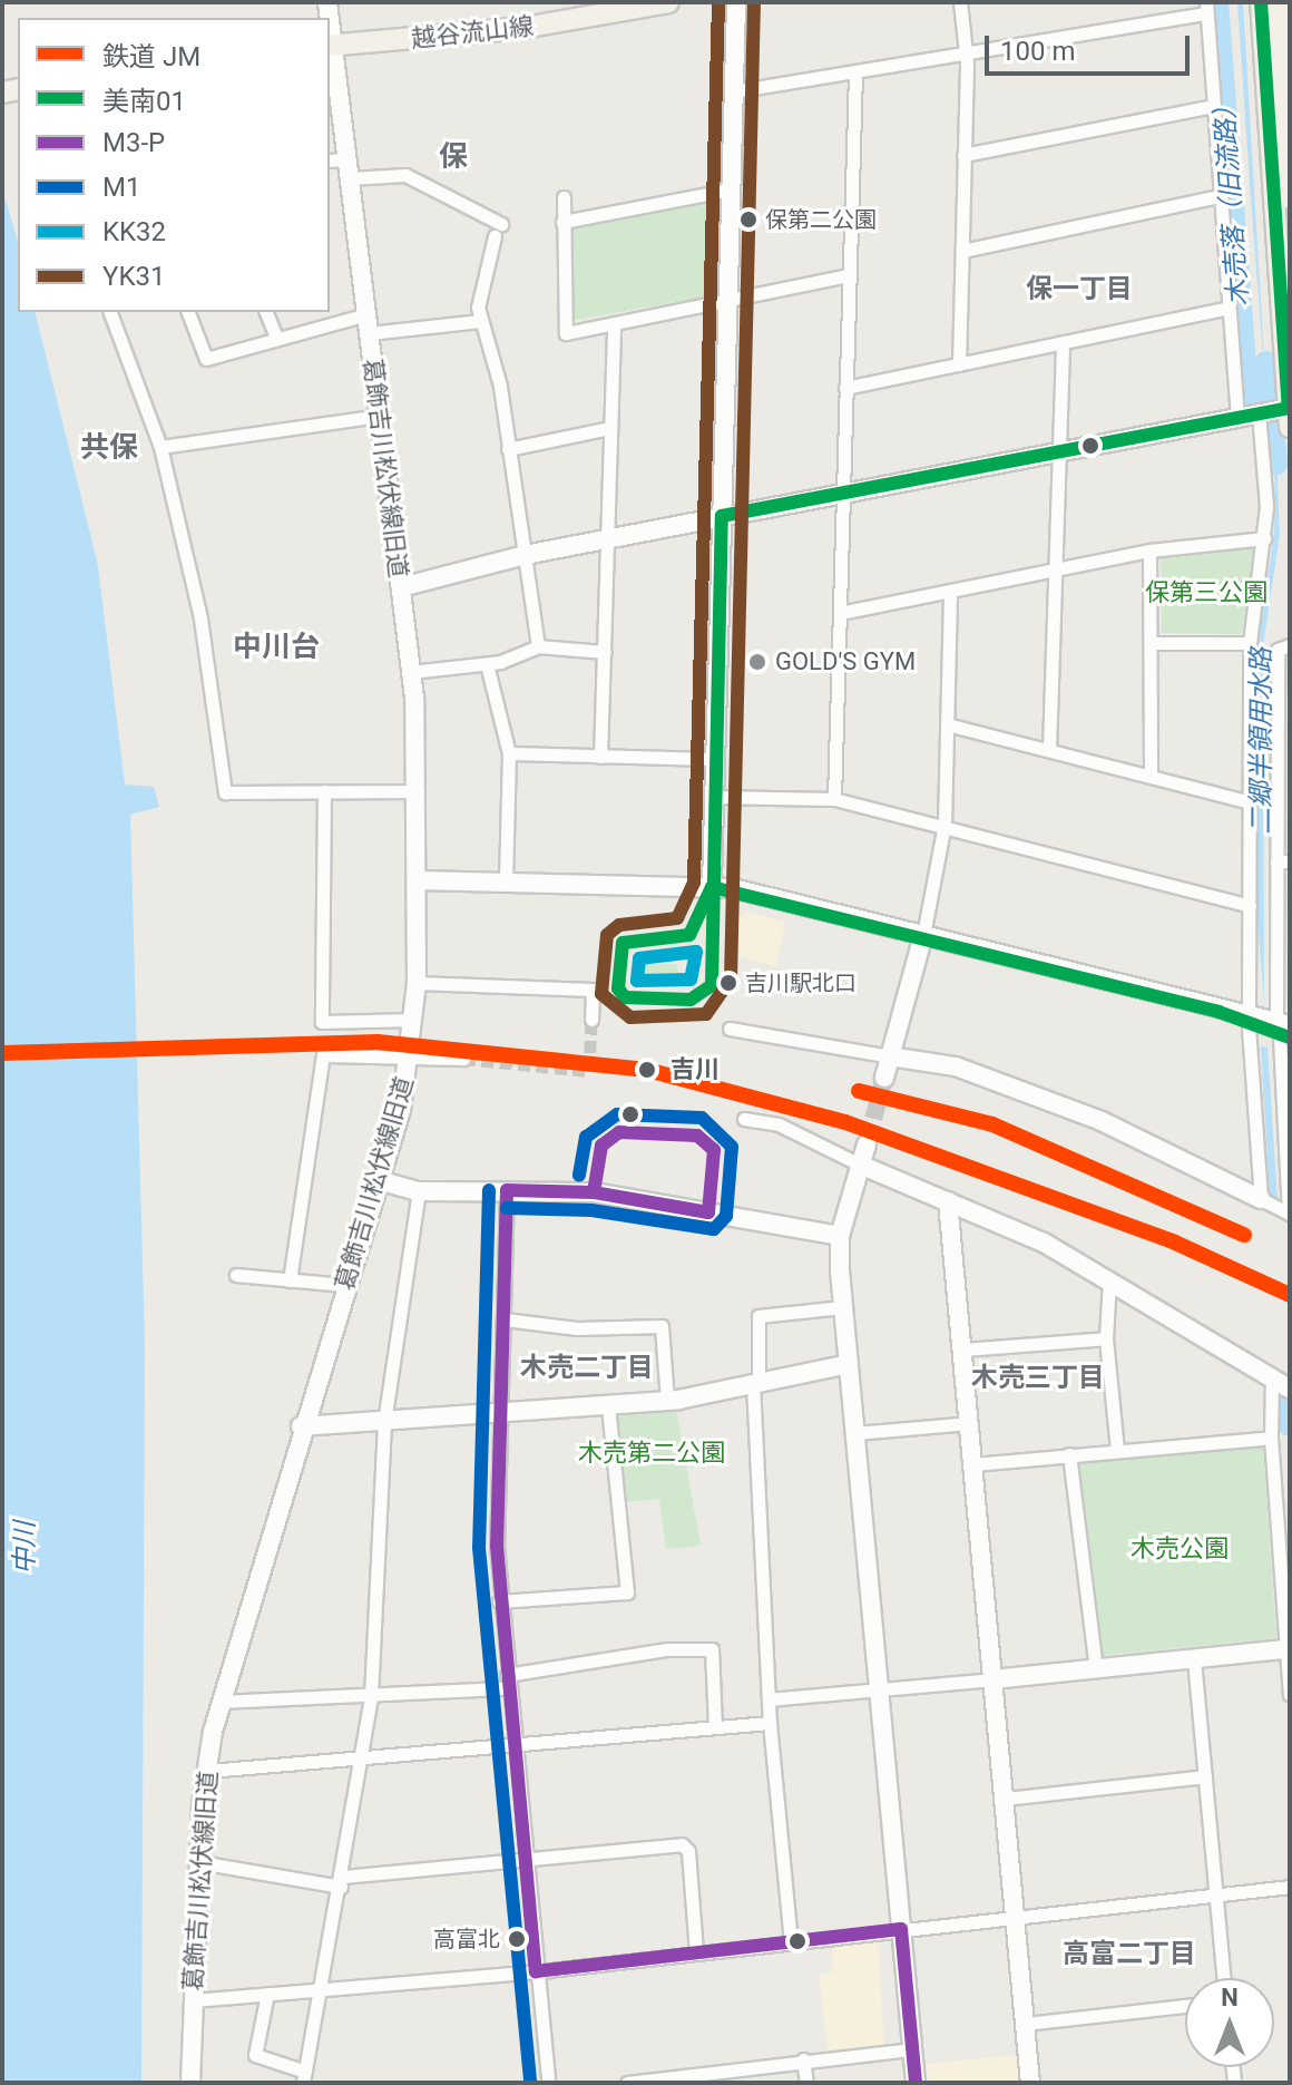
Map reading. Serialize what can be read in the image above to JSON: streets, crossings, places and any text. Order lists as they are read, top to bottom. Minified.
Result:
{"streets":{"main road":["越谷流山線"],"street":["葛飾吉川松伏線旧道"]},"crossings":[["越谷流山線","葛飾吉川松伏線旧道"]],"districts":["保","保一丁目","共保","中川台","木売二丁目","木売三丁目","高富二丁目"],"water":["木売落（旧流路）","二郷半領用水路","中川"],"parks":["保第三公園","木売第二公園","木売公園"],"places":["保第二公園","GOLD'S GYM","吉川駅北口","吉川","高富北"],"lines":["transit line 美南01","transit line YK31","transit line KK32","rail line JM","transit line M1","transit line M3-P"],"legend":["鉄道 JM","美南01","M3-P","M1","KK32","YK31"],"scale_bar":"100 m","north":"top"}
